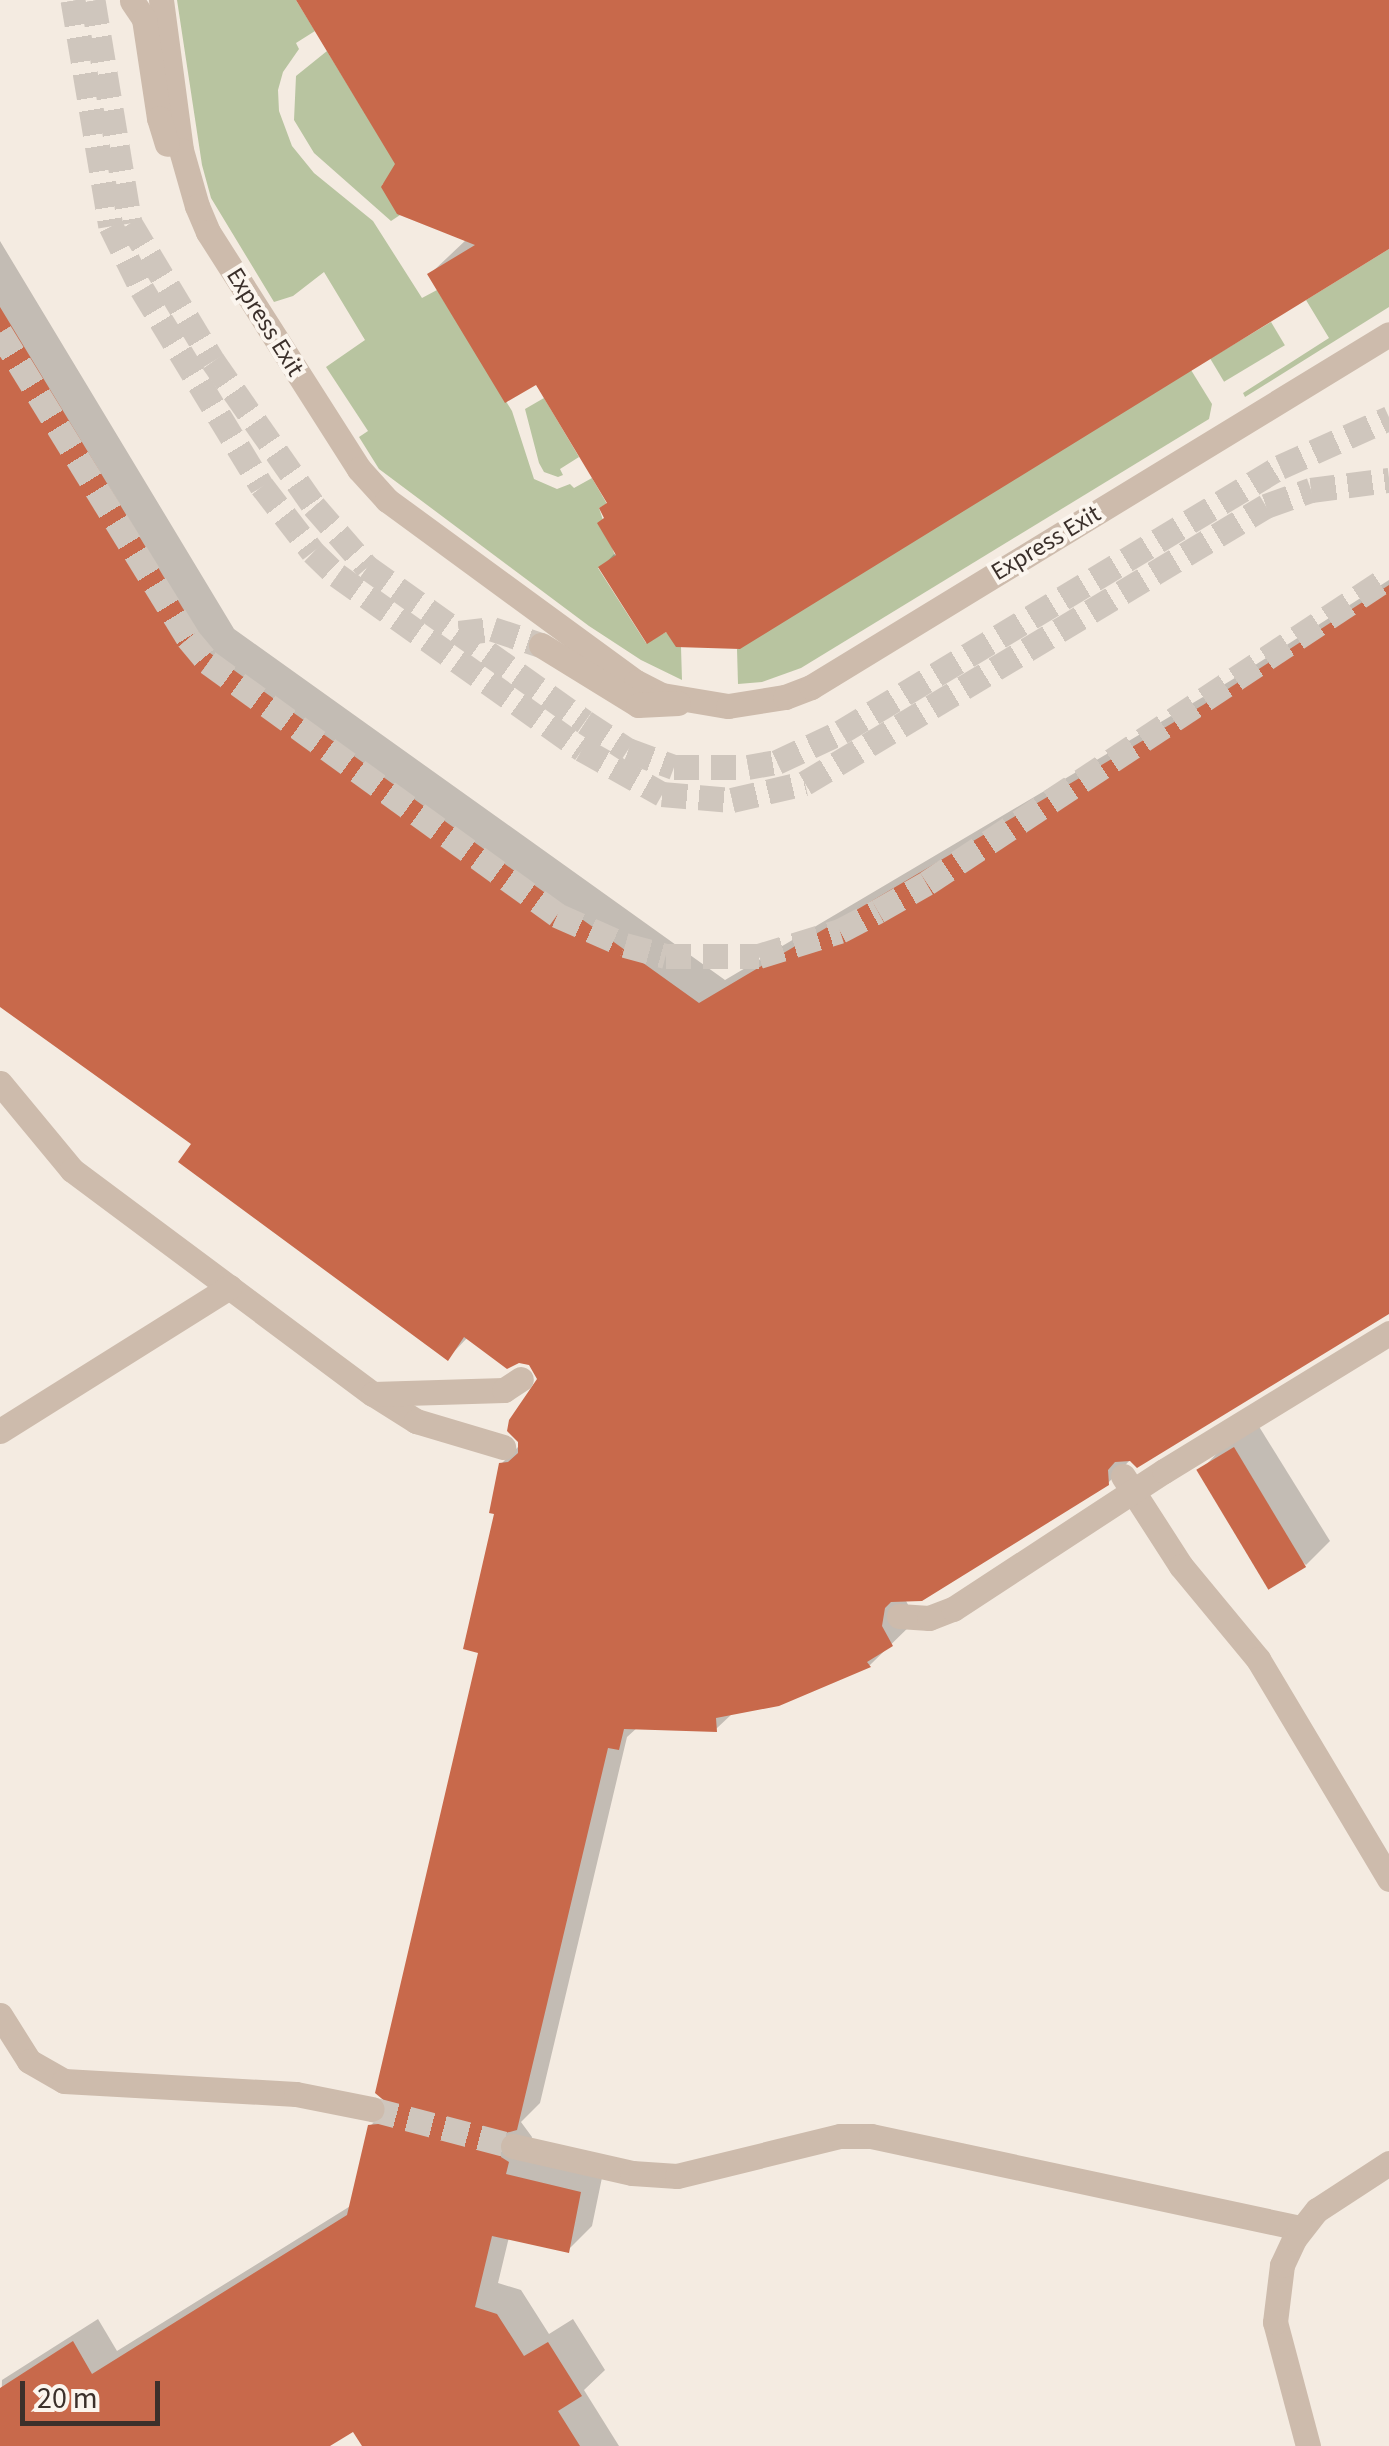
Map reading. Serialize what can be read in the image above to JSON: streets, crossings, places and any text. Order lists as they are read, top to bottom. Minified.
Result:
{"streets":{"street":["Express Exit"]},"scale_bar":"20 m"}
